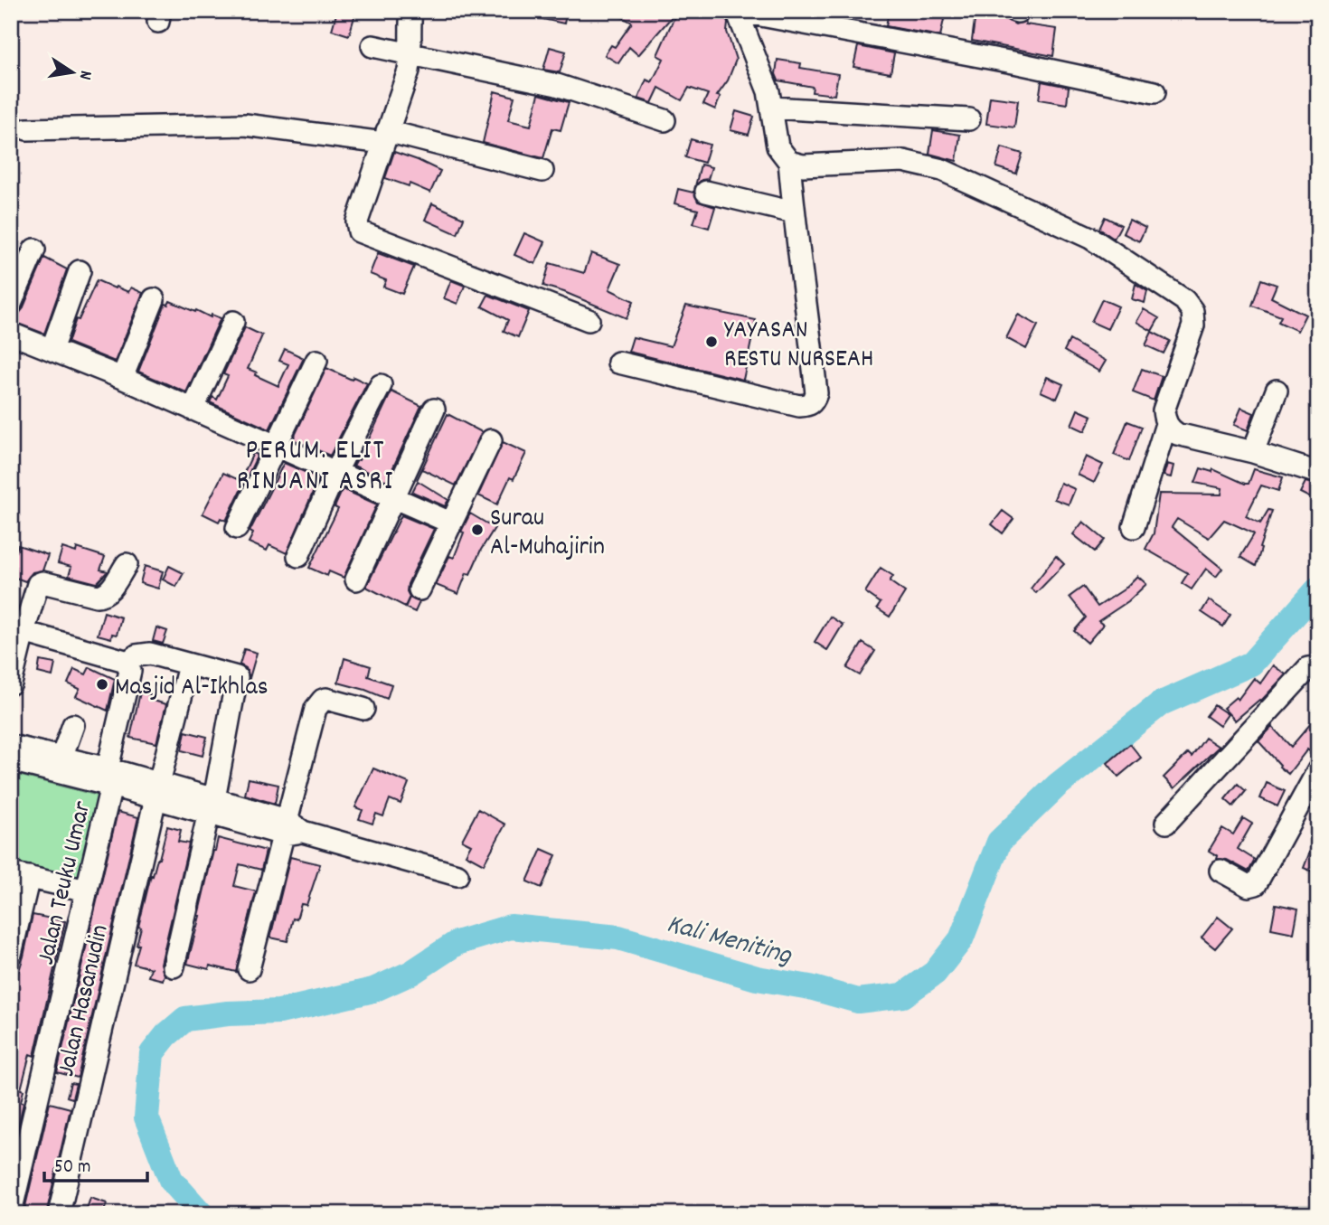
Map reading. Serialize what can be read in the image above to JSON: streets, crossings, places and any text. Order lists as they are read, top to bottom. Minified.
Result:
{"streets":{"street":["Jalan Teuku Umar","Jalan Hasanudin"]},"districts":["PERUM. ELIT RINJANI ASRI"],"water":["Kali Meniting"],"places":["YAYASAN RESTU NURSEAH","Surau Al-Muhajirin","Masjid Al-Ikhlas"],"scale_bar":"50 m","north":"right"}
